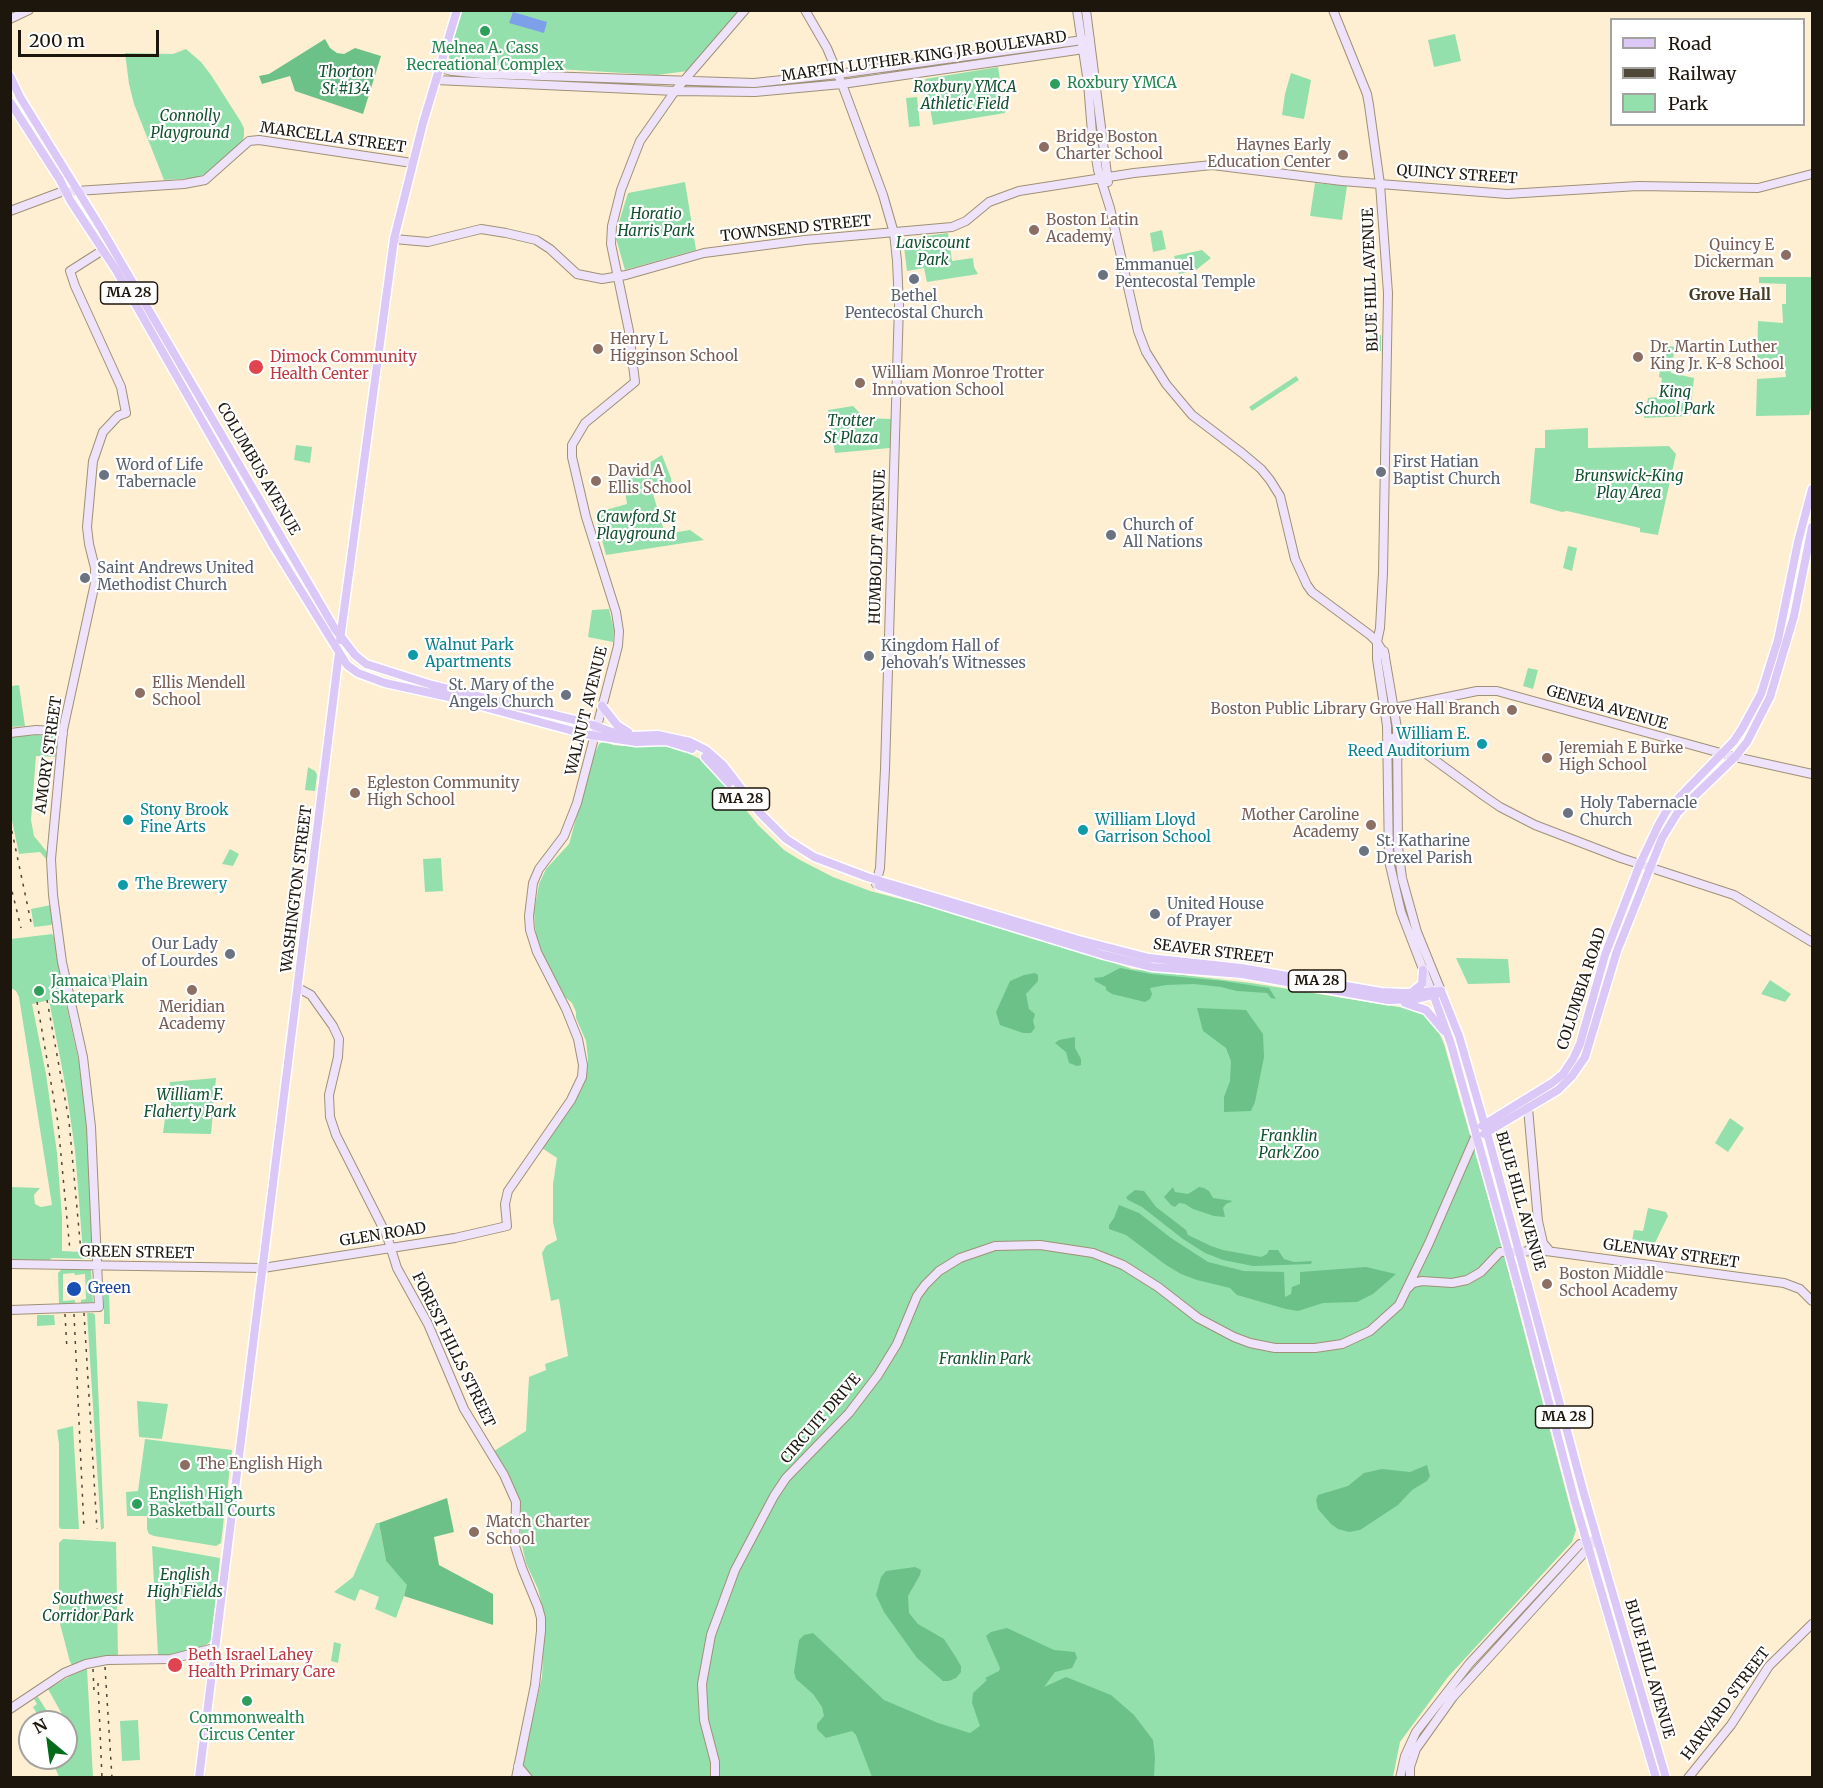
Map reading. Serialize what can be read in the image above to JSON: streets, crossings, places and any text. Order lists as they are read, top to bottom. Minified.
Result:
{"streets":{"main road":["MARTIN LUTHER KING JR BOULEVARD","MARCELLA STREET","QUINCY STREET","TOWNSEND STREET","BLUE HILL AVENUE","MA 28","COLUMBUS AVENUE","HUMBOLDT AVENUE","GENEVA AVENUE","WALNUT AVENUE","AMORY STREET","WASHINGTON STREET","SEAVER STREET","COLUMBIA ROAD","GLEN ROAD","GREEN STREET","GLENWAY STREET","FOREST HILLS STREET","CIRCUIT DRIVE","HARVARD STREET"]},"crossings":[["MARTIN LUTHER KING JR BOULEVARD","HUMBOLDT AVENUE"],["MARTIN LUTHER KING JR BOULEVARD","WALNUT AVENUE"],["MARTIN LUTHER KING JR BOULEVARD","WASHINGTON STREET"],["MARCELLA STREET","COLUMBUS AVENUE"],["MARCELLA STREET","WASHINGTON STREET"],["QUINCY STREET","TOWNSEND STREET"],["QUINCY STREET","BLUE HILL AVENUE"],["TOWNSEND STREET","HUMBOLDT AVENUE"],["TOWNSEND STREET","WALNUT AVENUE"],["TOWNSEND STREET","WASHINGTON STREET"],["BLUE HILL AVENUE","MA 28"],["BLUE HILL AVENUE","GENEVA AVENUE"],["BLUE HILL AVENUE","SEAVER STREET"],["BLUE HILL AVENUE","COLUMBIA ROAD"],["BLUE HILL AVENUE","GLENWAY STREET"],["BLUE HILL AVENUE","CIRCUIT DRIVE"],["MA 28","SEAVER STREET"],["COLUMBUS AVENUE","WALNUT AVENUE"],["COLUMBUS AVENUE","AMORY STREET"],["COLUMBUS AVENUE","WASHINGTON STREET"],["COLUMBUS AVENUE","SEAVER STREET"],["HUMBOLDT AVENUE","SEAVER STREET"],["GENEVA AVENUE","COLUMBIA ROAD"],["WALNUT AVENUE","SEAVER STREET"],["WALNUT AVENUE","GLEN ROAD"],["AMORY STREET","GREEN STREET"],["WASHINGTON STREET","GLEN ROAD"],["WASHINGTON STREET","GREEN STREET"],["WASHINGTON STREET","FOREST HILLS STREET"],["COLUMBIA ROAD","CIRCUIT DRIVE"],["GLEN ROAD","GREEN STREET"],["GLEN ROAD","FOREST HILLS STREET"]],"districts":["Grove Hall"],"parks":["Thorton St #134","Roxbury YMCA Athletic Field","Connolly Playground","Horatio Harris Park","Laviscount Park","King School Park","Trotter St Plaza","Brunswick-King Play Area","Crawford St Playground","William F. Flaherty Park","Franklin Park Zoo","Franklin Park","English High Fields","Southwest Corridor Park"],"places":["Melnea A. Cass Recreational Complex","Roxbury YMCA","Bridge Boston Charter School","Haynes Early Education Center","Boston Latin Academy","Quincy E Dickerman","Emmanuel Pentecostal Temple","Bethel Pentecostal Church","Henry L Higginson School","Dr. Martin Luther King Jr. K-8 School","Dimock Community Health Center","William Monroe Trotter Innovation School","First Hatian Baptist Church","Word of Life Tabernacle","David A Ellis School","Church of All Nations","Saint Andrews United Methodist Church","Walnut Park Apartments","Kingdom Hall of Jehovah's Witnesses","Ellis Mendell School","St. Mary of the Angels Church","Boston Public Library Grove Hall Branch","William E. Reed Auditorium","Jeremiah E Burke High School","Egleston Community High School","Holy Tabernacle Church","Stony Brook Fine Arts","Mother Caroline Academy","William Lloyd Garrison School","St. Katharine Drexel Parish","The Brewery","United House of Prayer","Our Lady of Lourdes","Meridian Academy","Jamaica Plain Skatepark","Boston Middle School Academy","Green","The English High","English High Basketball Courts","Match Charter School","Beth Israel Lahey Health Primary Care","Commonwealth Circus Center"],"legend":["Road","Railway","Park"],"scale_bar":"200 m","north":"top left"}
